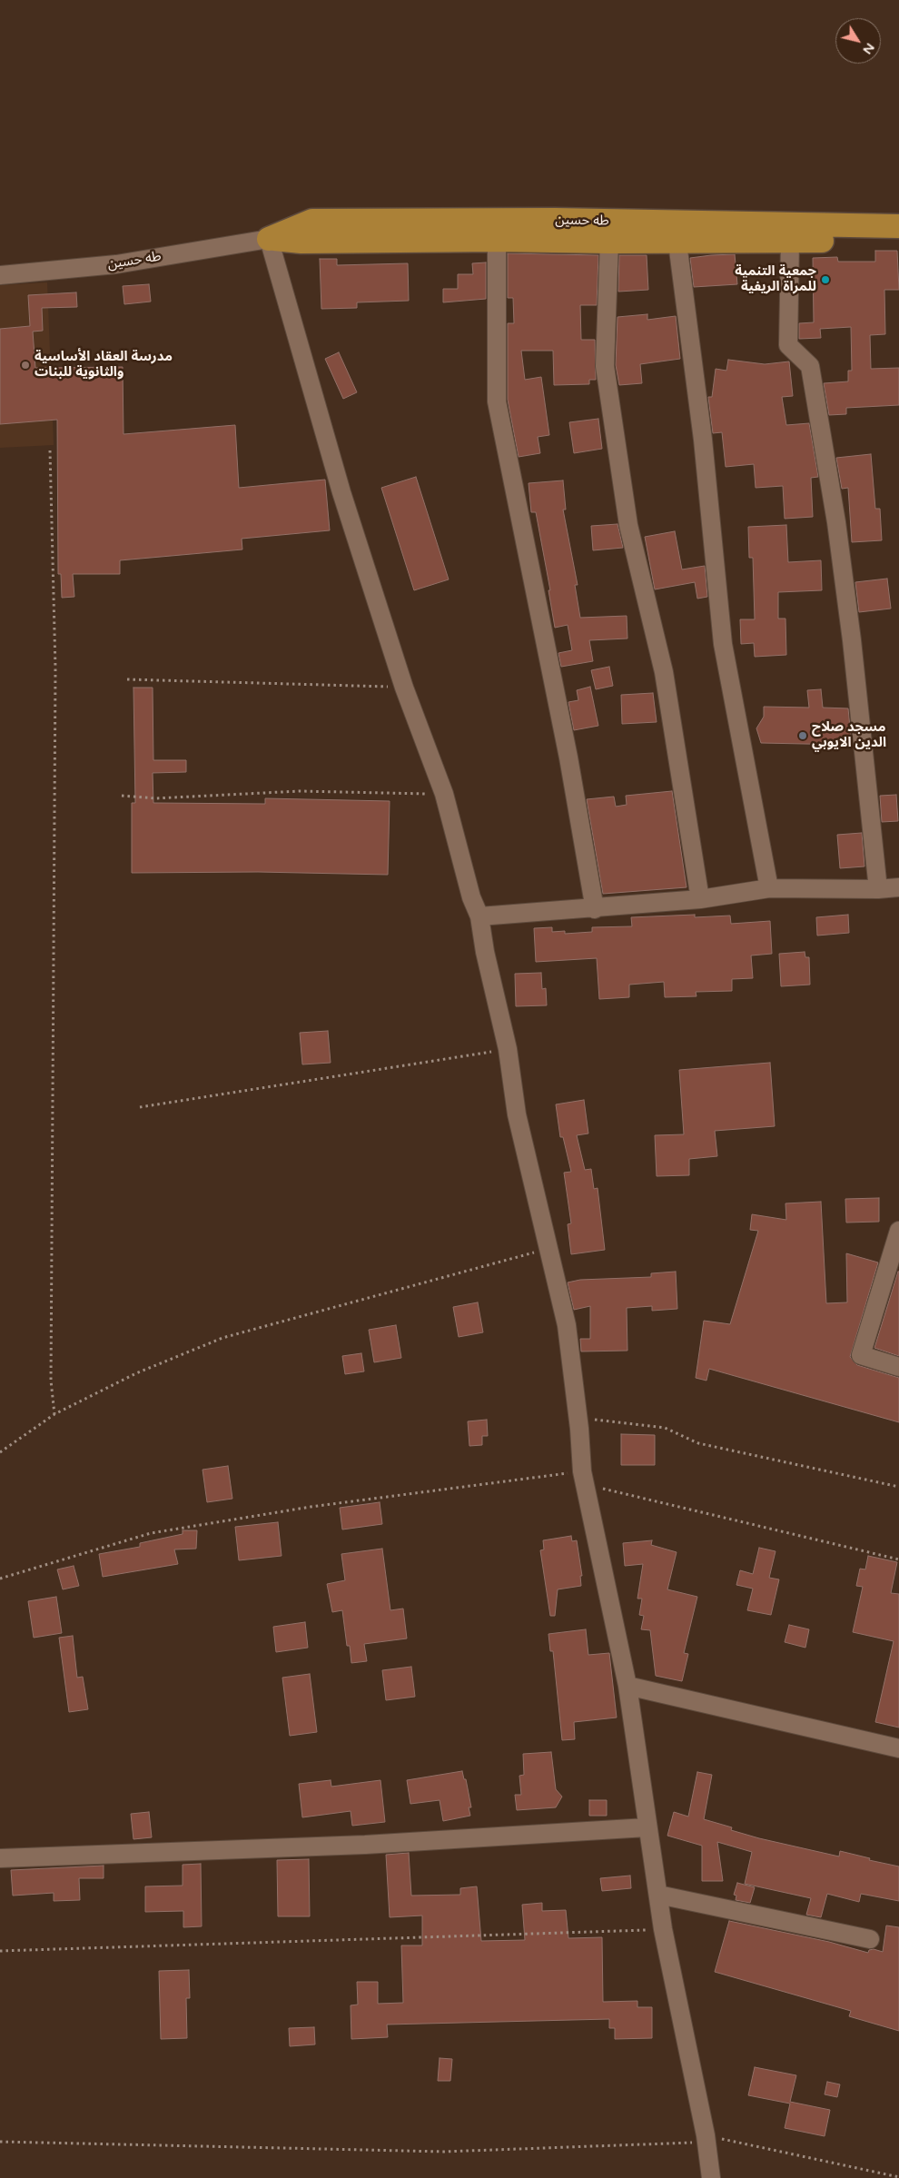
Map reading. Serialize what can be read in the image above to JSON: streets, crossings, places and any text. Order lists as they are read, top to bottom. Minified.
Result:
{"streets":{"main road":["طه حسين"]},"places":["جمعية التنمية للمراة الريفية","مدرسة العقاد الأساسية والثانوية للبنات","مسجد صلاح الدين الايوبي"],"north":"bottom right"}
